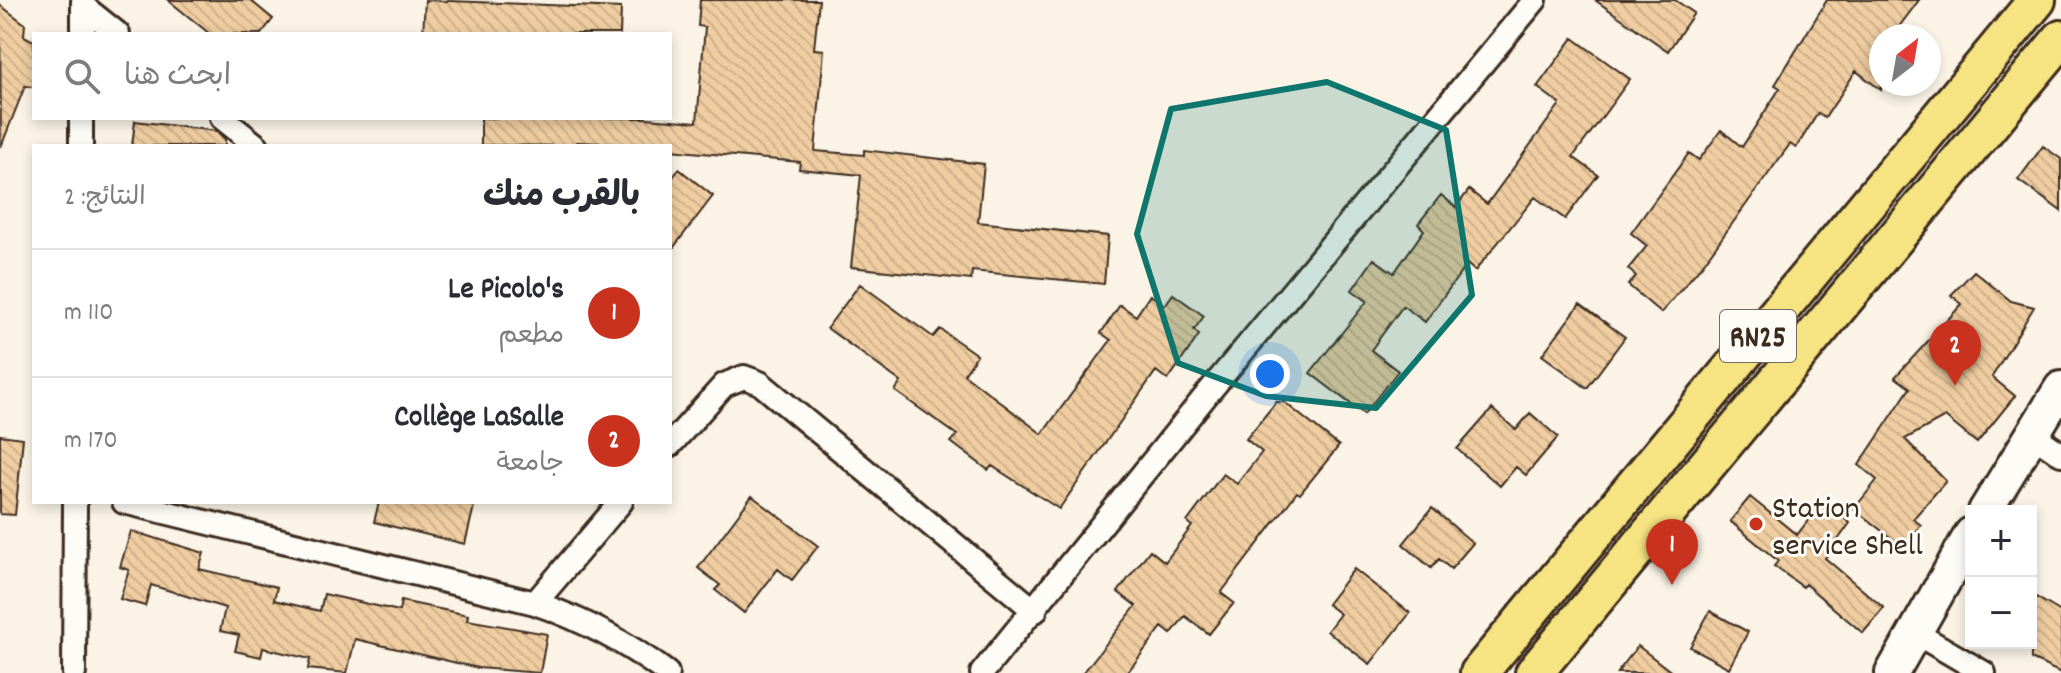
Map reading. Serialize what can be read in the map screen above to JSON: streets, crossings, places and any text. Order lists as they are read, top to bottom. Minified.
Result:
{"streets":{"main road":["RN25"]},"places":["Station service Shell"],"north":"top right","page":{"search":"ابحث هنا","heading":["بالقرب منك","النتائج: 2"],"list":[{"mark":"1","name":"Le Picolo's","note":"مطعم","value":"110 m"},{"mark":"2","name":"Collège LaSalle","note":"جامعة","value":"170 m"}],"pins":["2","1"],"map_buttons":["+","−"]}}
